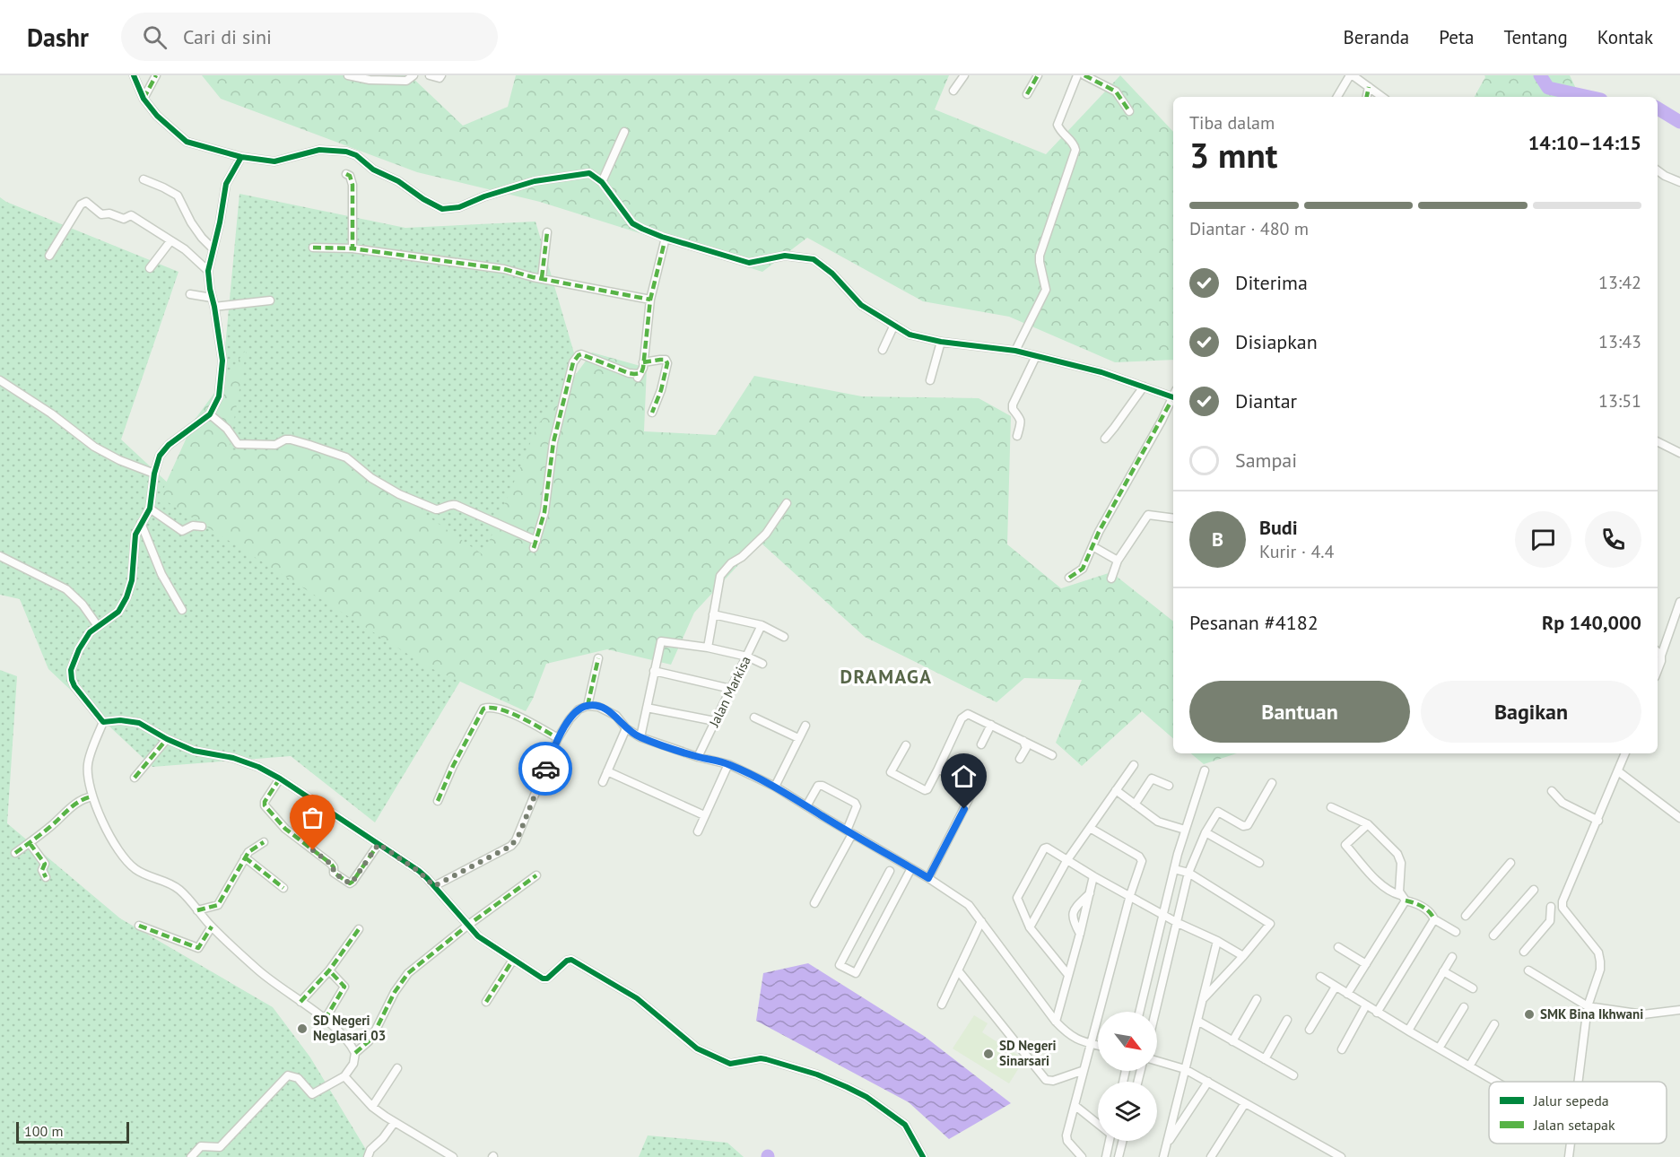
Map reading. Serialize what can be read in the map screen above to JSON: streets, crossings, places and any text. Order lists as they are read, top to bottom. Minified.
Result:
{"streets":{"street":["Jalan Markisa"]},"districts":["DRAMAGA"],"places":["SMK Bina Ikhwani","SD Negeri Neglasari 03","SD Negeri Sinarsari"],"legend":["Jalur sepeda","Jalan setapak"],"scale_bar":"100 m","north":"bottom right","page":{"header":"Dashr","search":"Cari di sini","nav":["Beranda","Peta","Tentang","Kontak"],"heading":["3 mnt","Tiba dalam","14:10–14:15"],"panel":["Budi","Kurir · 4.4","Pesanan #4182","Rp 140,000"],"bar":"Diantar · 480 m","list":[["Diterima","13:42"],["Disiapkan","13:43"],["Diantar","13:51"],"Sampai"],"round":"B","buttons":["Bantuan","Bagikan"],"scale":"100 m"}}
